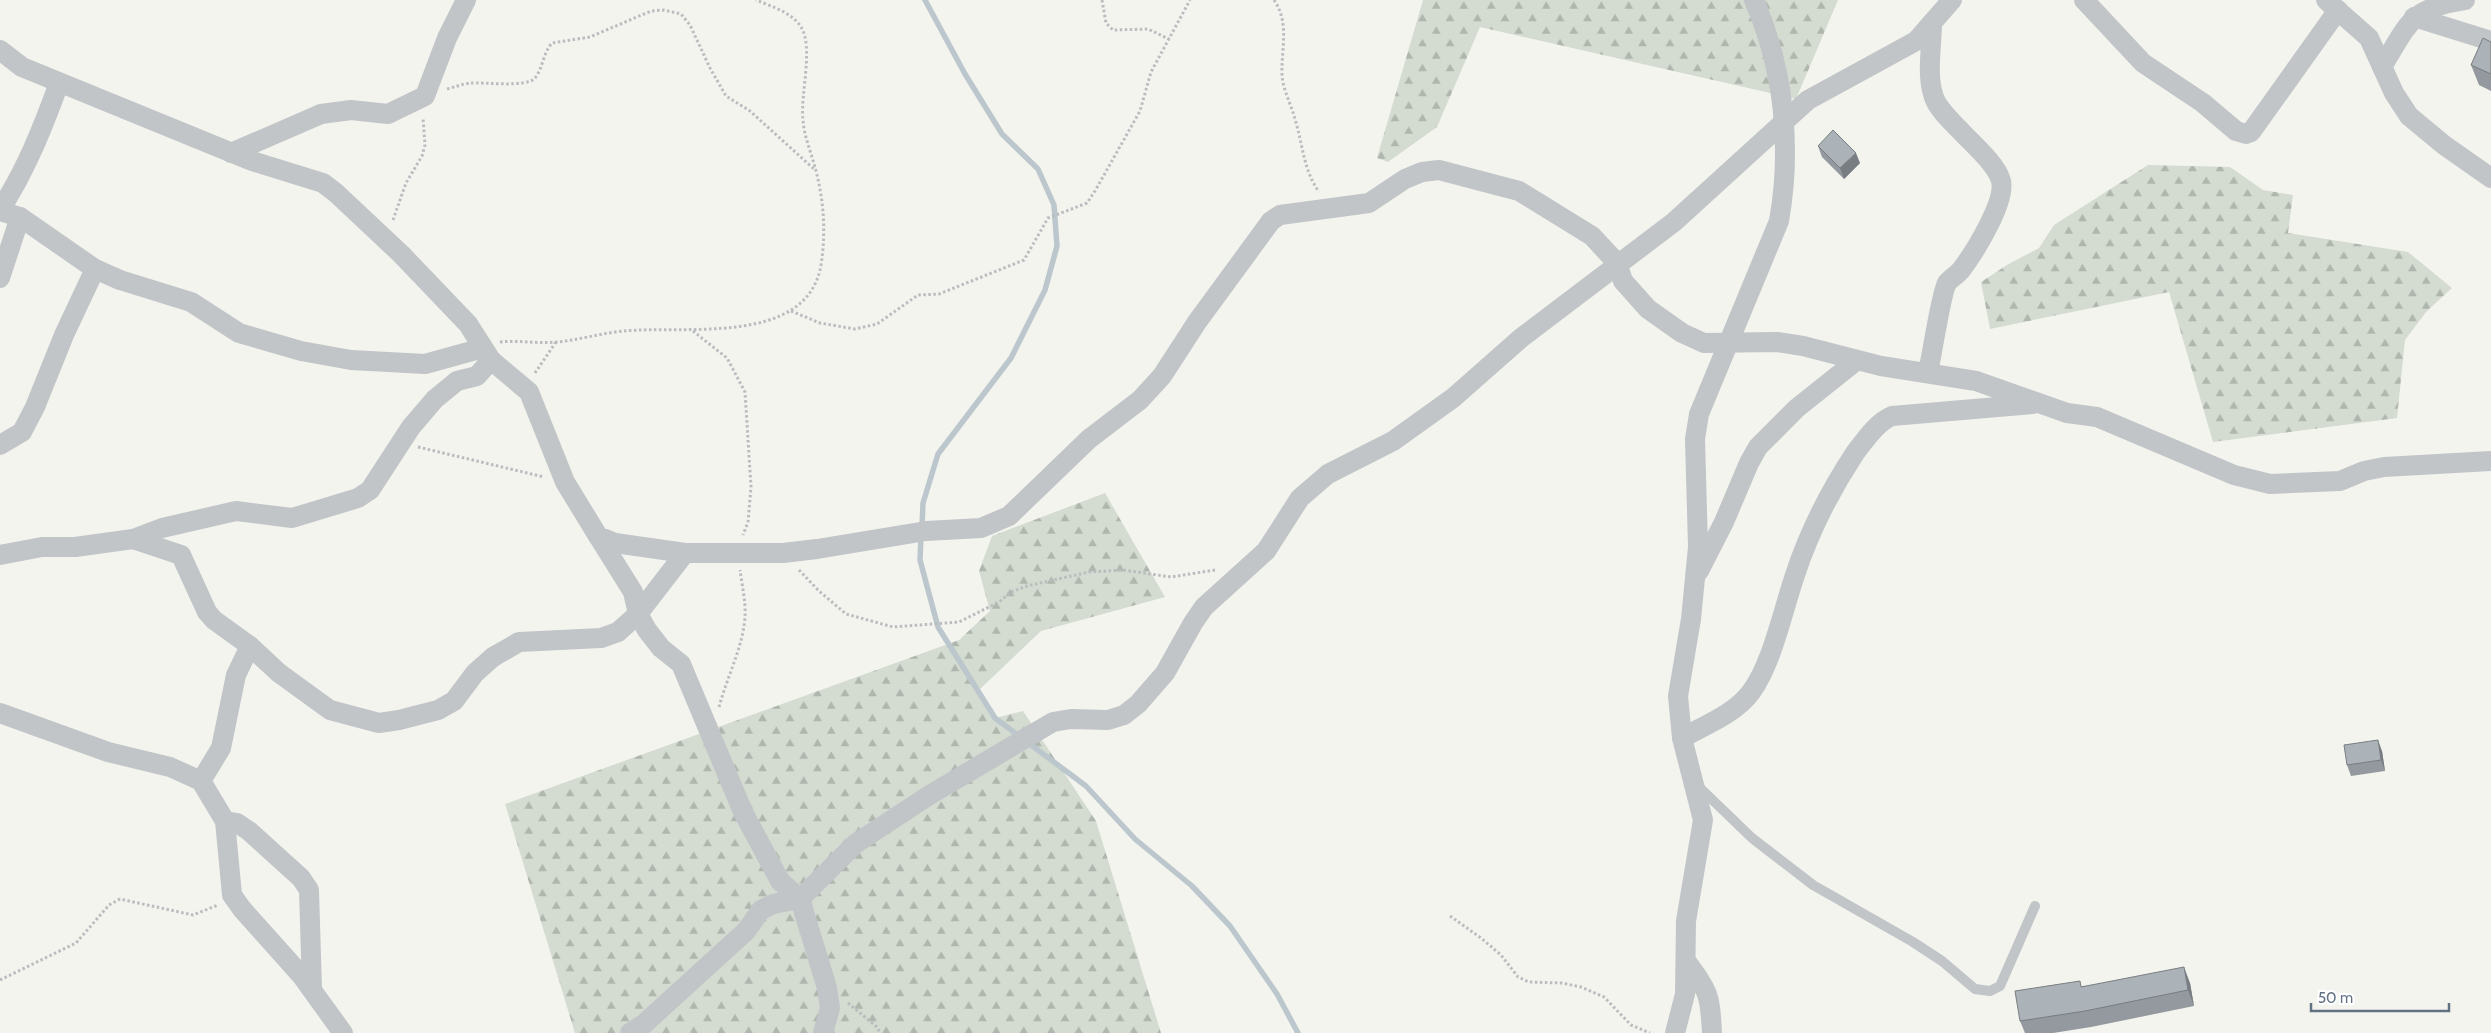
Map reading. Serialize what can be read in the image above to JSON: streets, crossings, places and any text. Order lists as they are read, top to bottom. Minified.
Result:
{"scale_bar":"50 m"}
